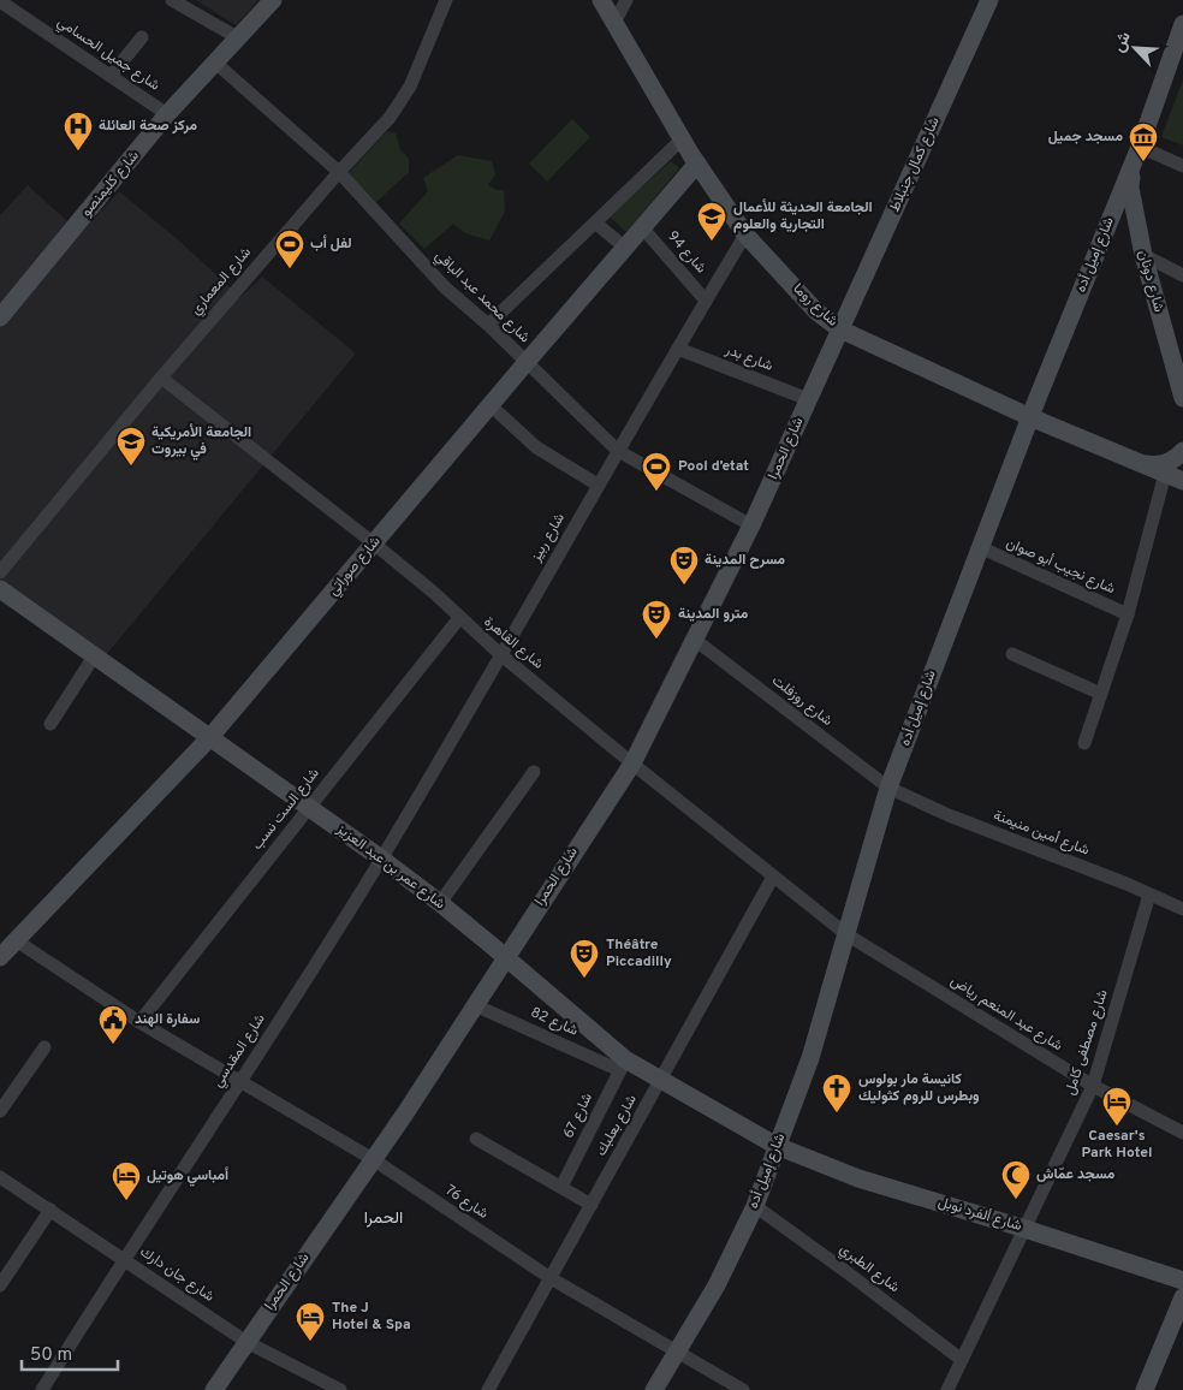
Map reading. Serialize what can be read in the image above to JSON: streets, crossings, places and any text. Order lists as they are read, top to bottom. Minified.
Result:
{"streets":{"street":["شارع جميل الحسامي","شارع كمال جنبلاط","شارع كليمنصو","شارع 94","شارع إميل أده","شارع المعماري","شارع دونان","شارع محمد عبد الباقي","شارع روما","شارع بدر","شارع الحمرا","شارع ربيز","شارع صوراتي","شارع نجيب أبو صوان","شارع القاهرة","شارع روزفلت","شارع الست نسب","شارع أمين منيمنة","شارع عمر بن عبد العزيز","شارع عبد المنعم رياض","شارع 82","شارع مصطفى كامل","شارع المقدسي","شارع 67","شارع بعلبك","شارع 76","شارع ألفرد نوبل","شارع الطبري","شارع جان دارك"]},"crossings":[["شارع جميل الحسامي","شارع كليمنصو"],["شارع كمال جنبلاط","شارع روما"],["شارع كمال جنبلاط","شارع الحمرا"],["شارع كليمنصو","شارع محمد عبد الباقي"],["شارع 94","شارع ربيز"],["شارع 94","شارع صوراتي"],["شارع إميل أده","شارع دونان"],["شارع إميل أده","شارع روما"],["شارع إميل أده","شارع نجيب أبو صوان"],["شارع إميل أده","شارع القاهرة"],["شارع إميل أده","شارع روزفلت"],["شارع إميل أده","شارع أمين منيمنة"],["شارع إميل أده","شارع عمر بن عبد العزيز"],["شارع إميل أده","شارع عبد المنعم رياض"],["شارع إميل أده","شارع 76"],["شارع إميل أده","شارع ألفرد نوبل"],["شارع إميل أده","شارع الطبري"],["شارع المعماري","شارع محمد عبد الباقي"],["شارع المعماري","شارع القاهرة"],["شارع محمد عبد الباقي","شارع الحمرا"],["شارع محمد عبد الباقي","شارع ربيز"],["شارع محمد عبد الباقي","شارع صوراتي"],["شارع روما","شارع الحمرا"],["شارع روما","شارع ربيز"],["شارع روما","شارع صوراتي"],["شارع روما","شارع نجيب أبو صوان"],["شارع بدر","شارع الحمرا"],["شارع بدر","شارع ربيز"],["شارع الحمرا","شارع القاهرة"],["شارع الحمرا","شارع روزفلت"],["شارع الحمرا","شارع عمر بن عبد العزيز"],["شارع الحمرا","شارع 82"],["شارع الحمرا","شارع 76"],["شارع الحمرا","شارع جان دارك"],["شارع ربيز","شارع القاهرة"],["شارع ربيز","شارع عمر بن عبد العزيز"],["شارع ربيز","شارع المقدسي"],["شارع صوراتي","شارع القاهرة"],["شارع صوراتي","شارع عمر بن عبد العزيز"],["شارع صوراتي","شارع 76"],["شارع القاهرة","شارع الست نسب"],["شارع القاهرة","شارع عبد المنعم رياض"],["شارع القاهرة","شارع بعلبك"],["شارع روزفلت","شارع أمين منيمنة"],["شارع الست نسب","شارع عمر بن عبد العزيز"],["شارع الست نسب","شارع 76"],["شارع أمين منيمنة","شارع مصطفى كامل"],["شارع عمر بن عبد العزيز","شارع 82"],["شارع عمر بن عبد العزيز","شارع المقدسي"],["شارع عمر بن عبد العزيز","شارع 67"],["شارع عمر بن عبد العزيز","شارع بعلبك"],["شارع عمر بن عبد العزيز","شارع ألفرد نوبل"],["شارع عبد المنعم رياض","شارع مصطفى كامل"],["شارع 82","شارع 67"],["شارع مصطفى كامل","شارع ألفرد نوبل"],["شارع مصطفى كامل","شارع الطبري"],["شارع المقدسي","شارع 76"],["شارع المقدسي","شارع جان دارك"],["شارع بعلبك","شارع 76"]],"districts":["الحمرا"],"places":{"hospital":["مركز صحة العائلة"],"museum":["مسجد جميل"],"school or university":["الجامعة الحديثة للأعمال التجارية والعلوم","الجامعة الأمريكية في بيروت"],"sports":["لفل أب","Pool d’etat"],"theatre":["مسرح المدينة","مترو المدينة","Théâtre Piccadilly"],"public building":["سفارة الهند"],"church":["كانيسة مار بولوس وبطرس للروم كثوليك"],"hotel":["Caesar's Park Hotel","أمباسي هوتيل","The J Hotel & Spa"],"mosque":["مسجد عمّاش"]},"scale_bar":"50 m","north":"top left"}
